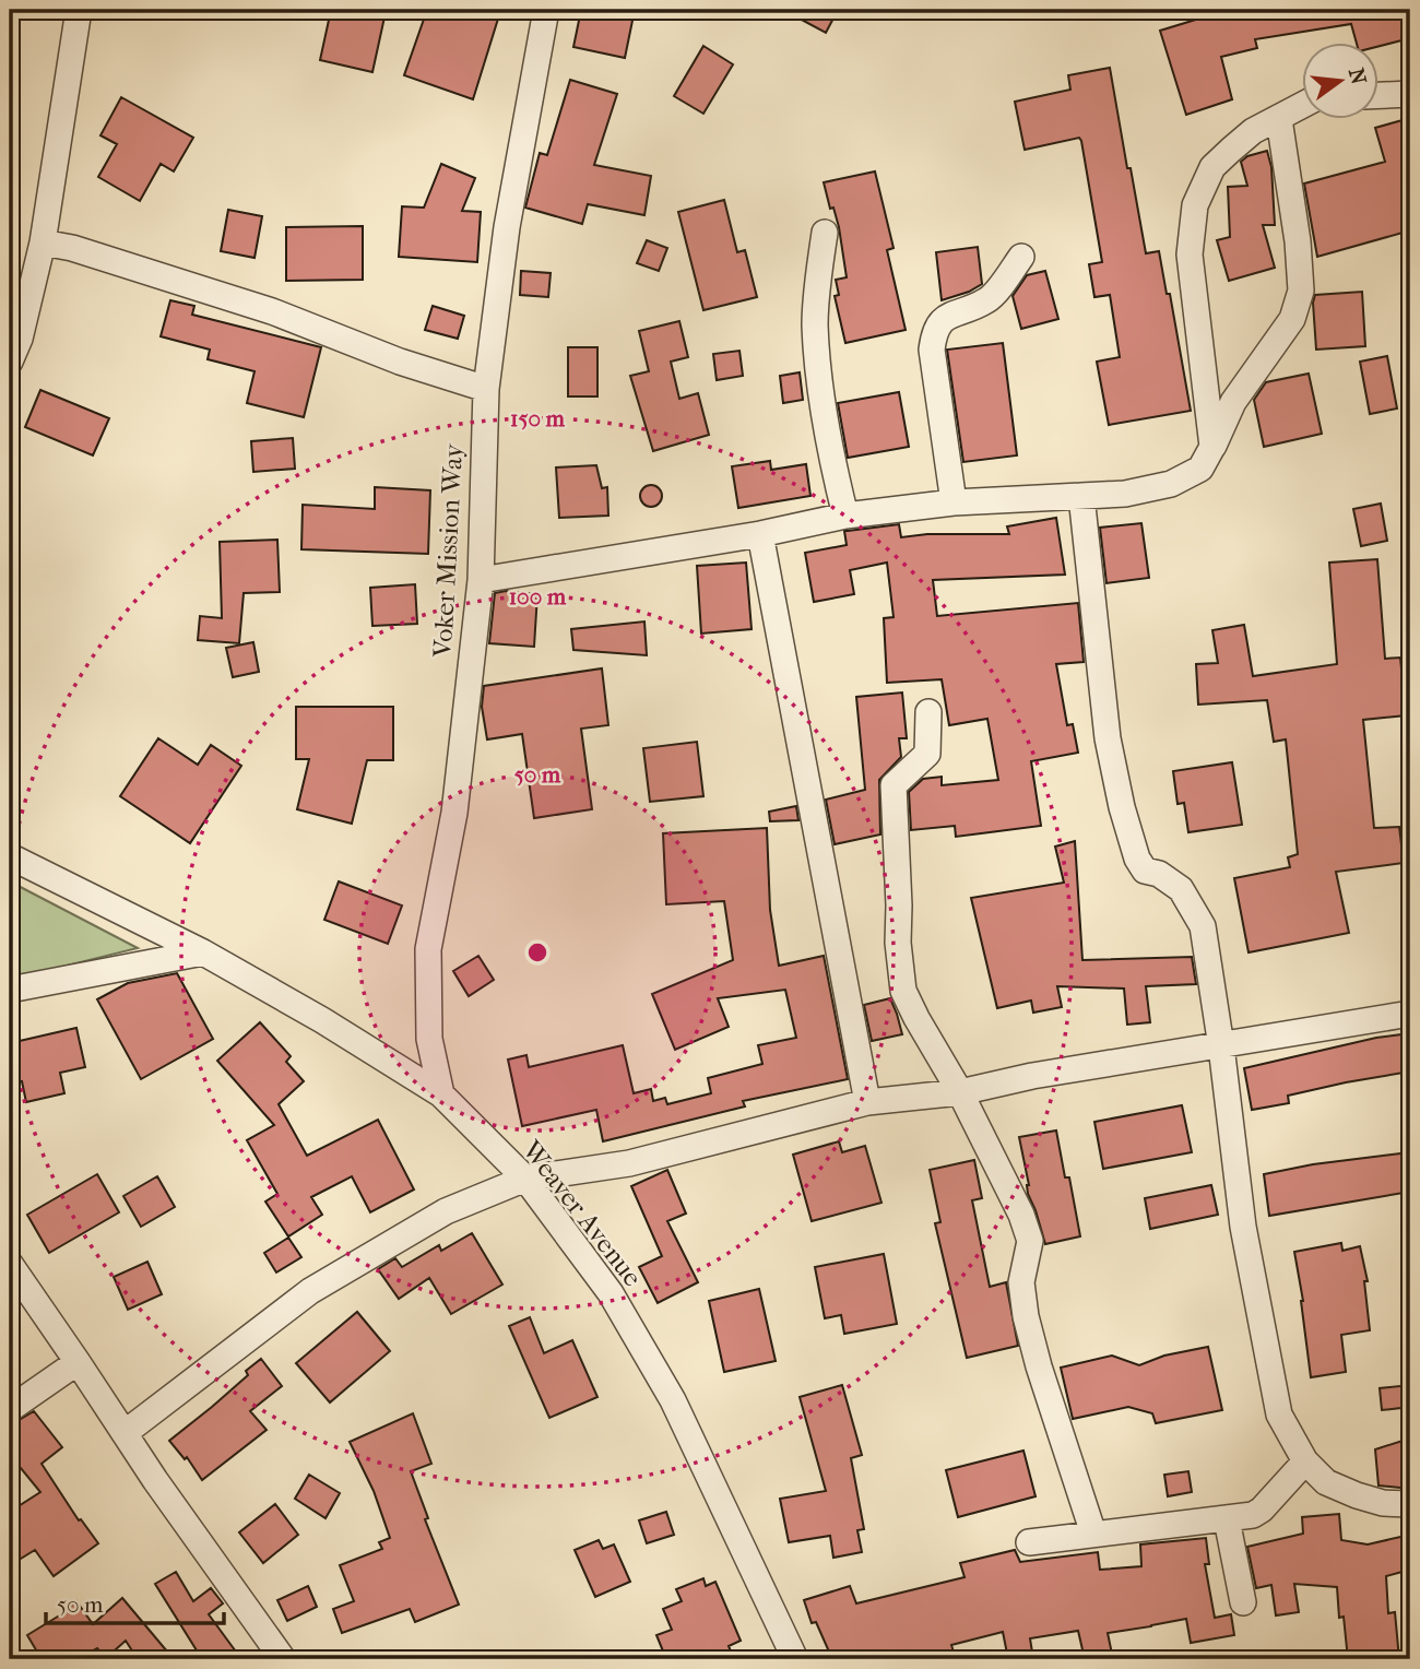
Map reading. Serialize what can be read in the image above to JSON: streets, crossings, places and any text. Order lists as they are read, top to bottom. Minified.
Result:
{"streets":{"street":["Voker Mission Way","Weaver Avenue"]},"crossings":[["Voker Mission Way","Weaver Avenue"]],"scale_bar":"50 m","north":"right","rings":["150 m","100 m","50 m"]}
